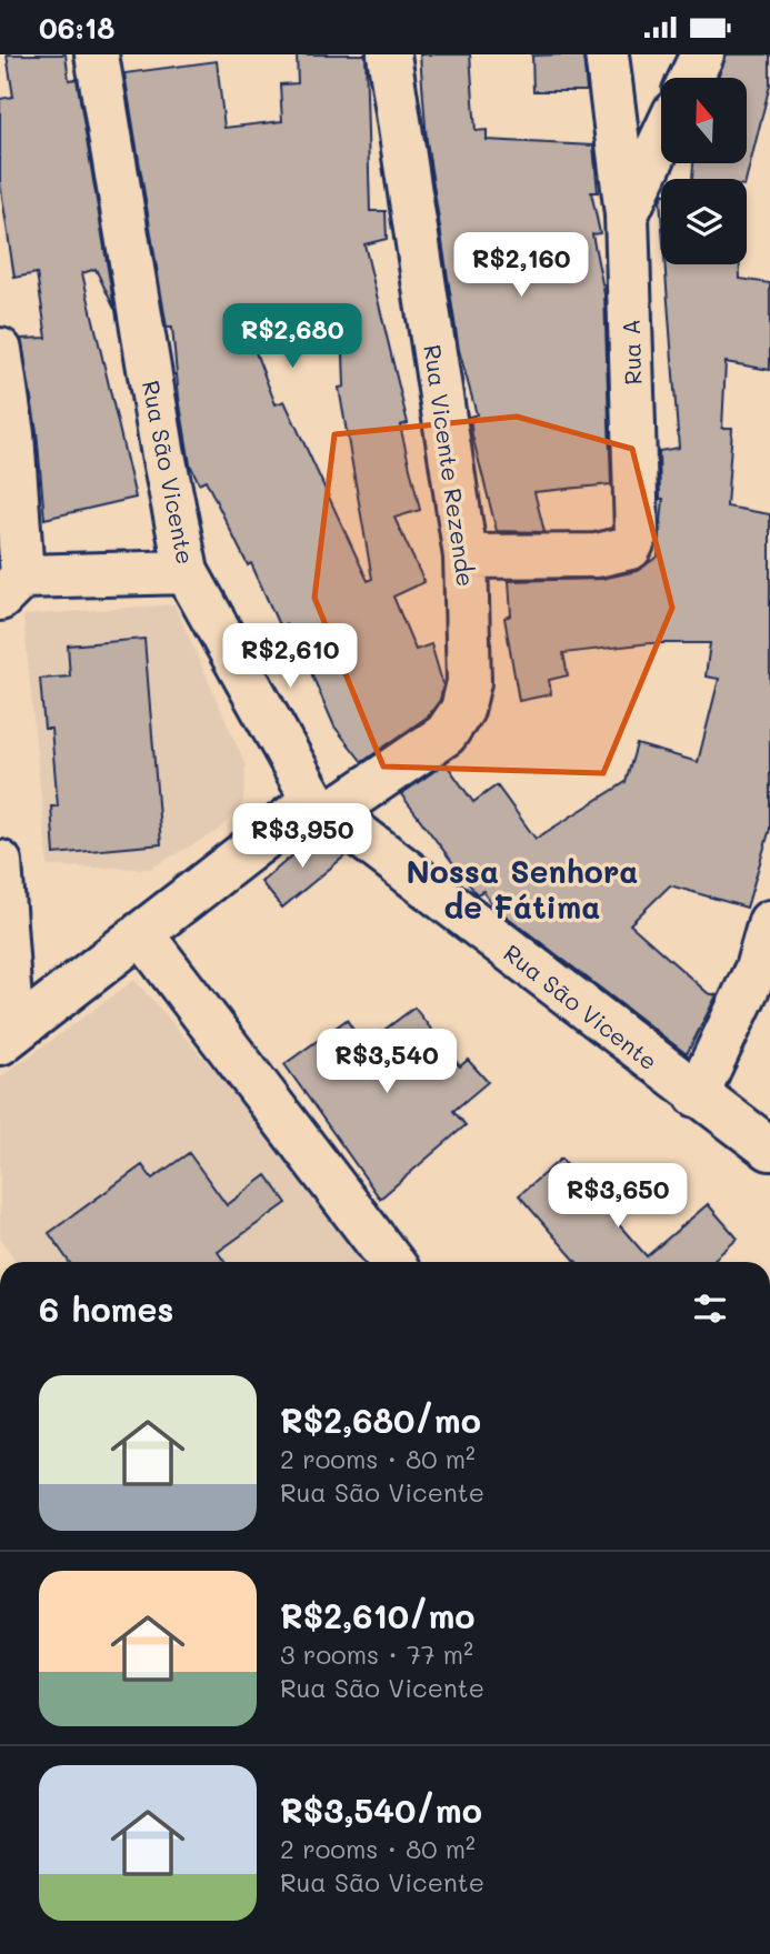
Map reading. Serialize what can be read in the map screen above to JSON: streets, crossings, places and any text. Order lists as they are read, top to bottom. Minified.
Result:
{"streets":{"street":["Rua A","Rua Vicente Rezende","Rua São Vicente"]},"crossings":[["Rua A","Rua Vicente Rezende"],["Rua Vicente Rezende","Rua São Vicente"]],"districts":["Nossa Senhora de Fátima"],"north":"top","page":{"status":"06:18","price":["R$2,160","R$2,680","R$2,610","R$3,950","R$3,540","R$3,650"],"heading":"6 homes","list":[{"name":"R$2,680/mo","note":"2 rooms · 80 m² · Rua São Vicente"},{"name":"R$2,610/mo","note":"3 rooms · 77 m² · Rua São Vicente"},{"name":"R$3,540/mo","note":"2 rooms · 80 m² · Rua São Vicente"}]}}
